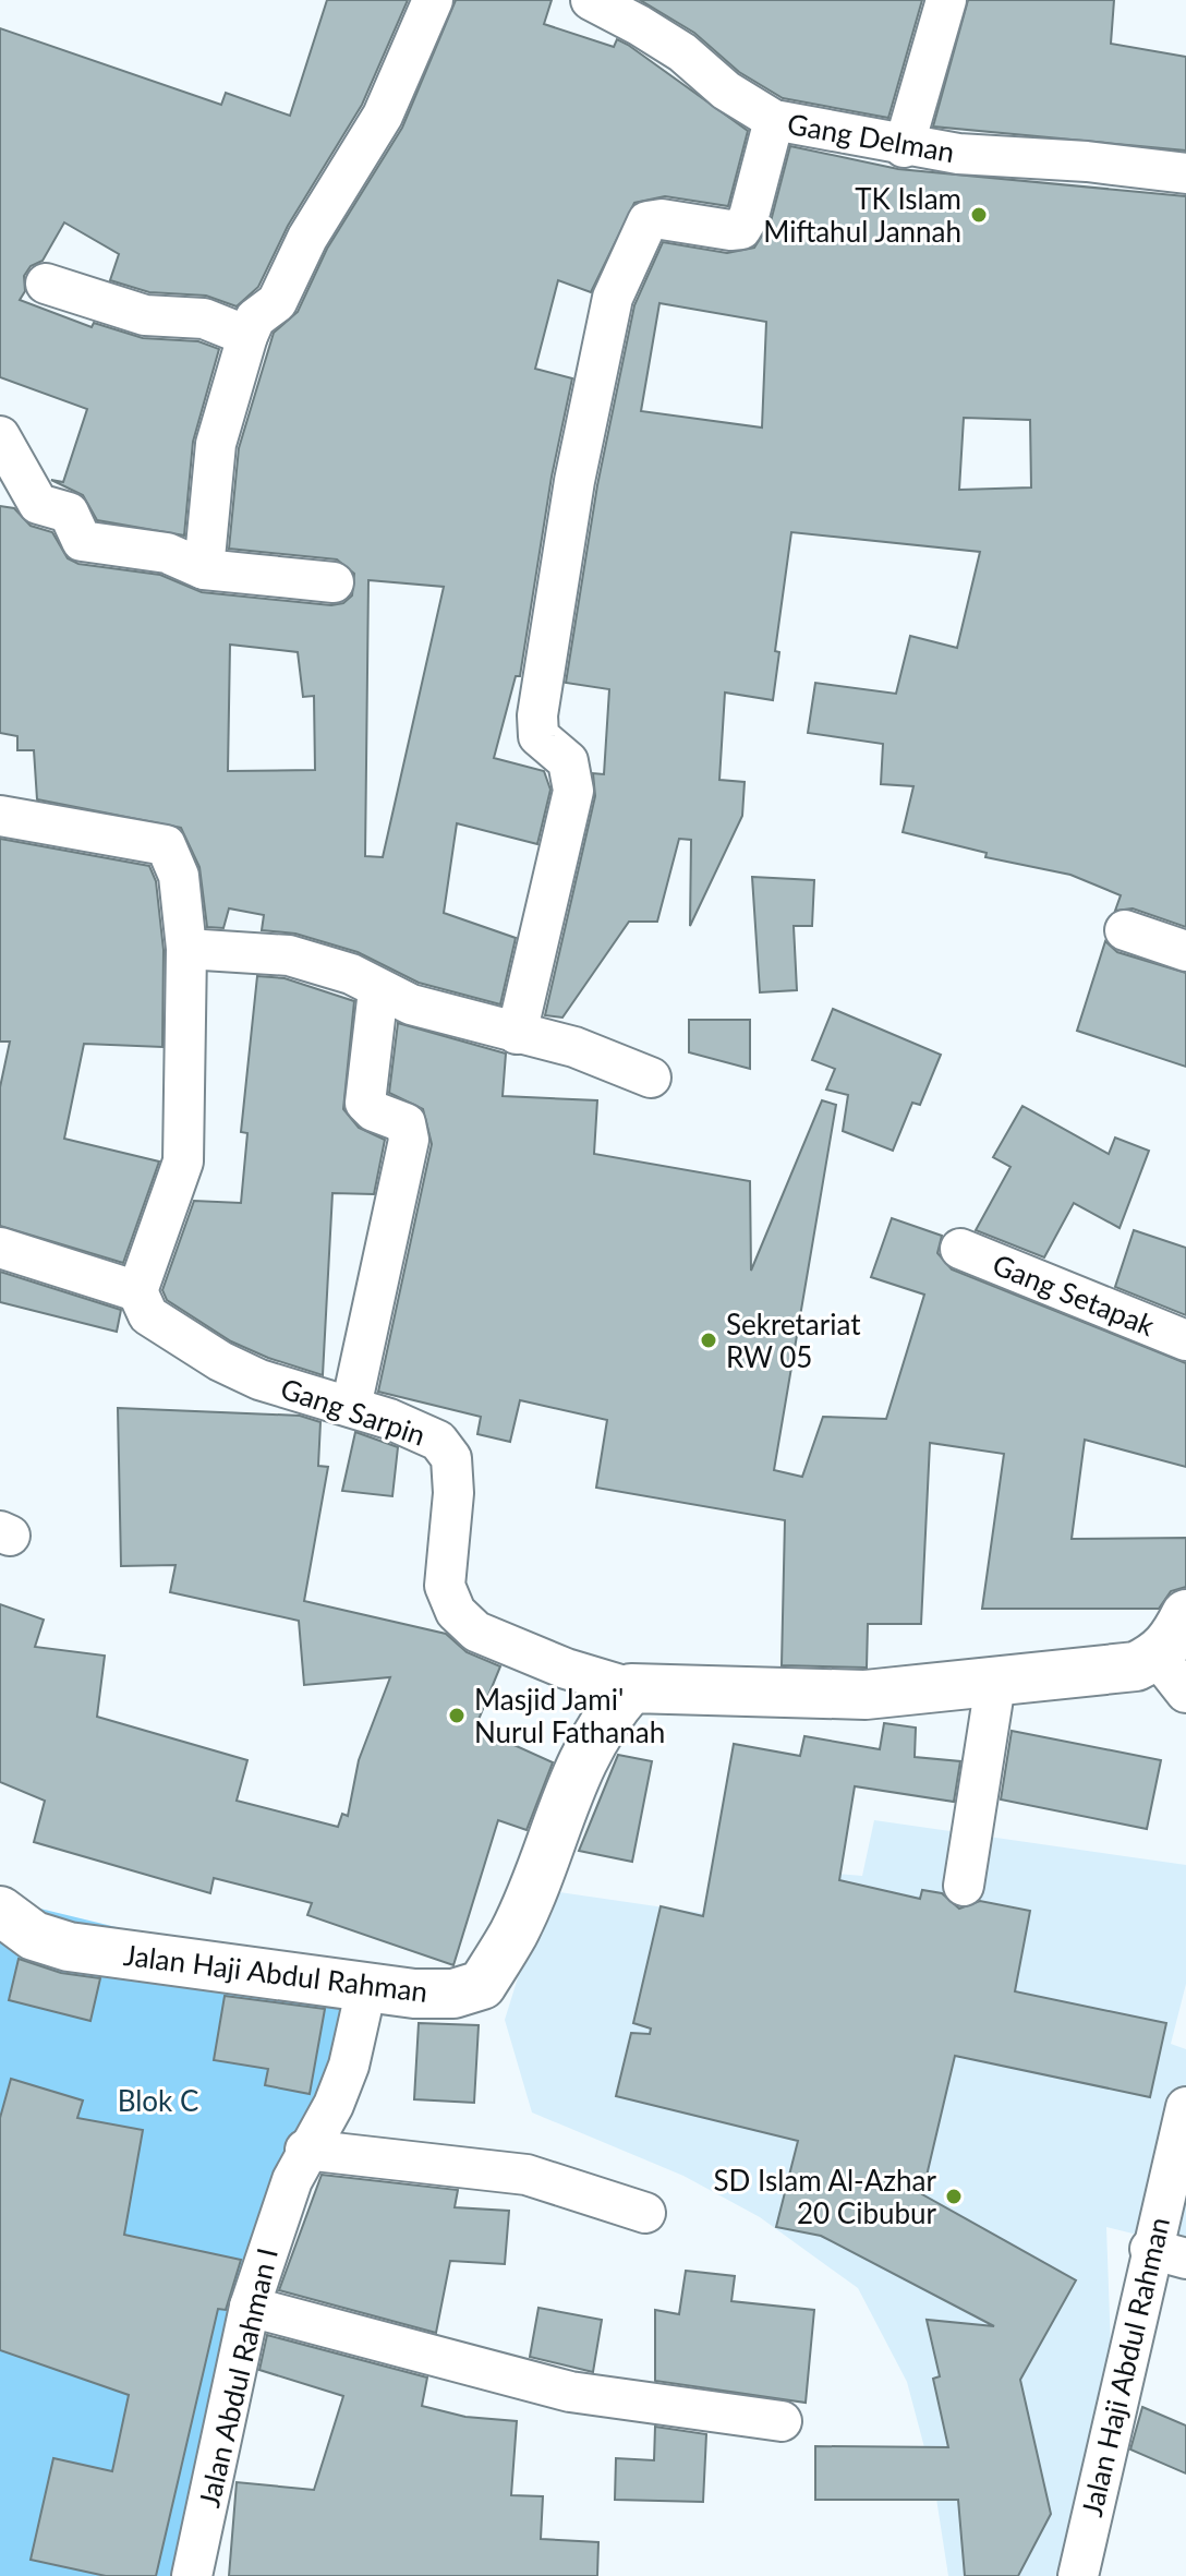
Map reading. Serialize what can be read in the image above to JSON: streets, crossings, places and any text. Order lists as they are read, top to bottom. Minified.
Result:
{"streets":{"street":["Gang Delman","Gang Setapak","Gang Sarpin","Jalan Haji Abdul Rahman","Jalan Abdul Rahman I"]},"crossings":[["Gang Sarpin","Jalan Haji Abdul Rahman"],["Jalan Haji Abdul Rahman","Jalan Abdul Rahman I"]],"parks":["Blok C"],"places":["TK Islam Miftahul Jannah","Sekretariat RW 05","Masjid Jami' Nurul Fathanah","SD Islam Al-Azhar 20 Cibubur"]}
